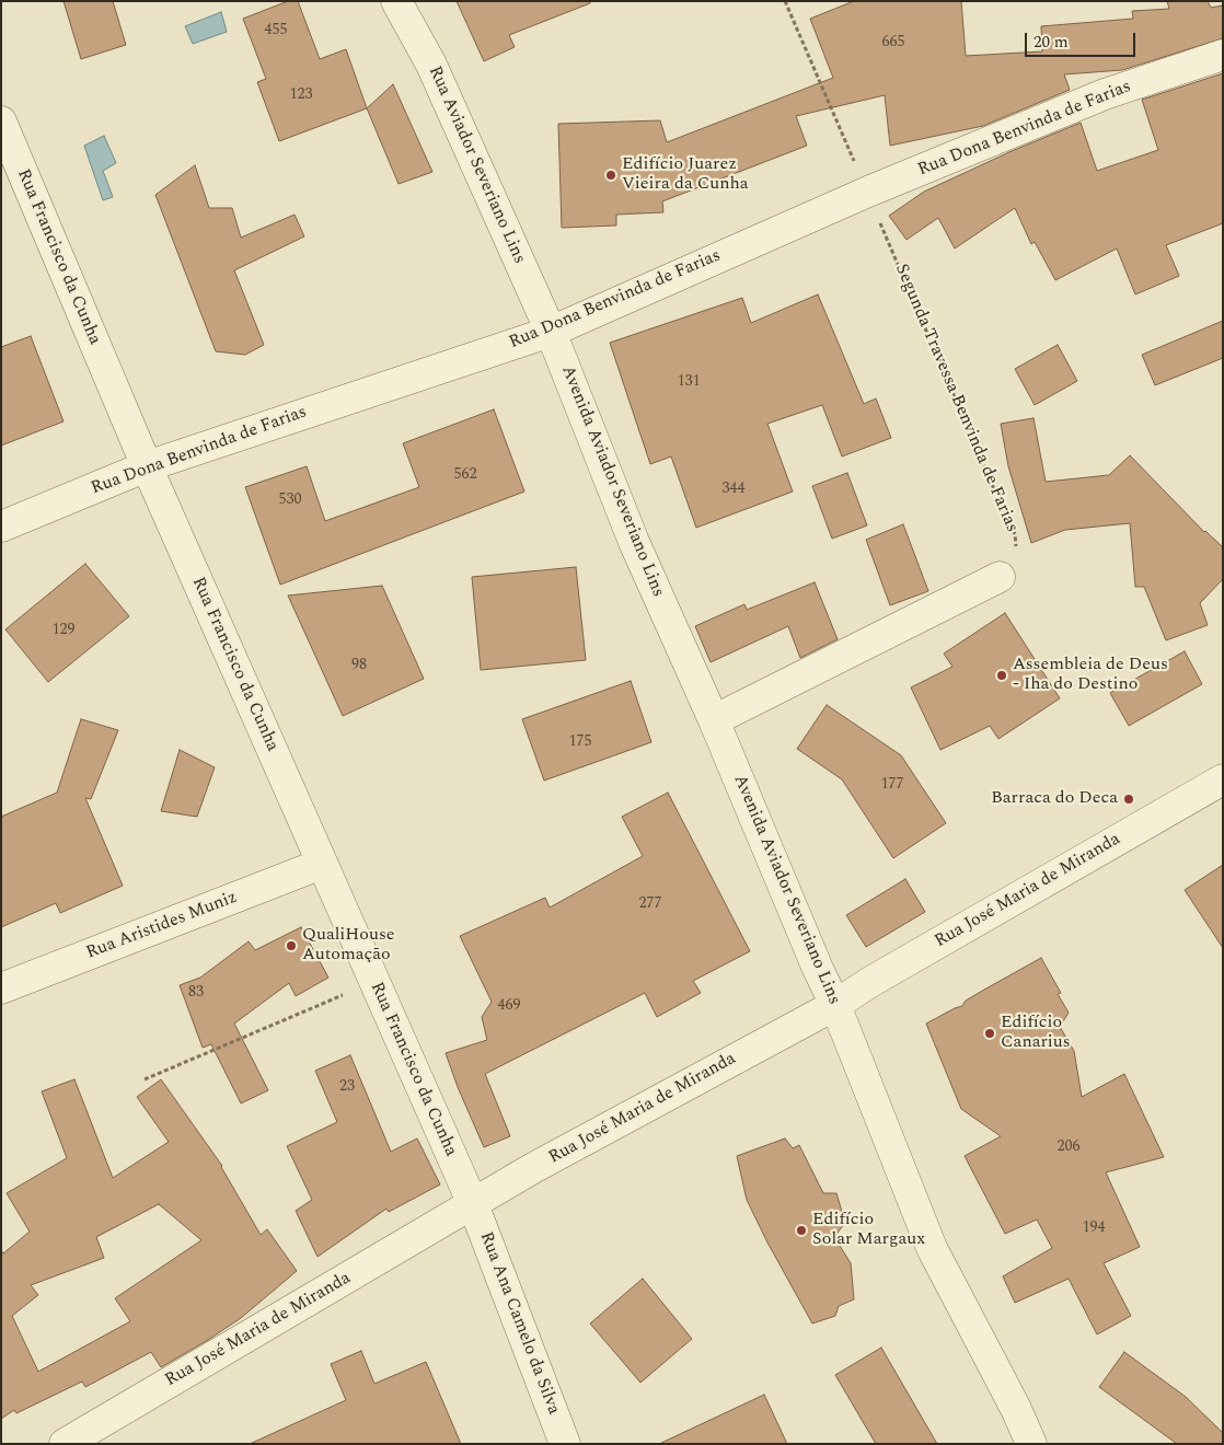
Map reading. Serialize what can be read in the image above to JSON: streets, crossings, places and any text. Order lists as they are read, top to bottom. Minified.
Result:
{"streets":{"street":["Rua Dona Benvinda de Farias","Rua Aviador Severiano Lins","Rua Francisco da Cunha","Avenida Aviador Severiano Lins","Rua José Maria de Miranda","Rua Aristides Muniz","Rua Ana Camelo da Silva"],"path":["Segunda Travessa Benvinda de Farias"]},"crossings":[["Rua Dona Benvinda de Farias","Rua Aviador Severiano Lins"],["Rua Dona Benvinda de Farias","Rua Francisco da Cunha"],["Rua Dona Benvinda de Farias","Segunda Travessa Benvinda de Farias"],["Rua Dona Benvinda de Farias","Avenida Aviador Severiano Lins"],["Rua Aviador Severiano Lins","Avenida Aviador Severiano Lins"],["Rua Francisco da Cunha","Rua José Maria de Miranda"],["Rua Francisco da Cunha","Rua Aristides Muniz"],["Rua Francisco da Cunha","Rua Ana Camelo da Silva"],["Avenida Aviador Severiano Lins","Rua José Maria de Miranda"],["Rua José Maria de Miranda","Rua Ana Camelo da Silva"]],"places":["Edifício Juarez Vieira da Cunha","Assembleia de Deus - Iha do Destino","Barraca do Deca","QualiHouse Automação","Edifício Canarius","Edifício Solar Margaux"],"house_numbers":["455","665","123","131","562","344","530","129","98","175","177","277","83","469","23","206","194"],"scale_bar":"20 m"}
